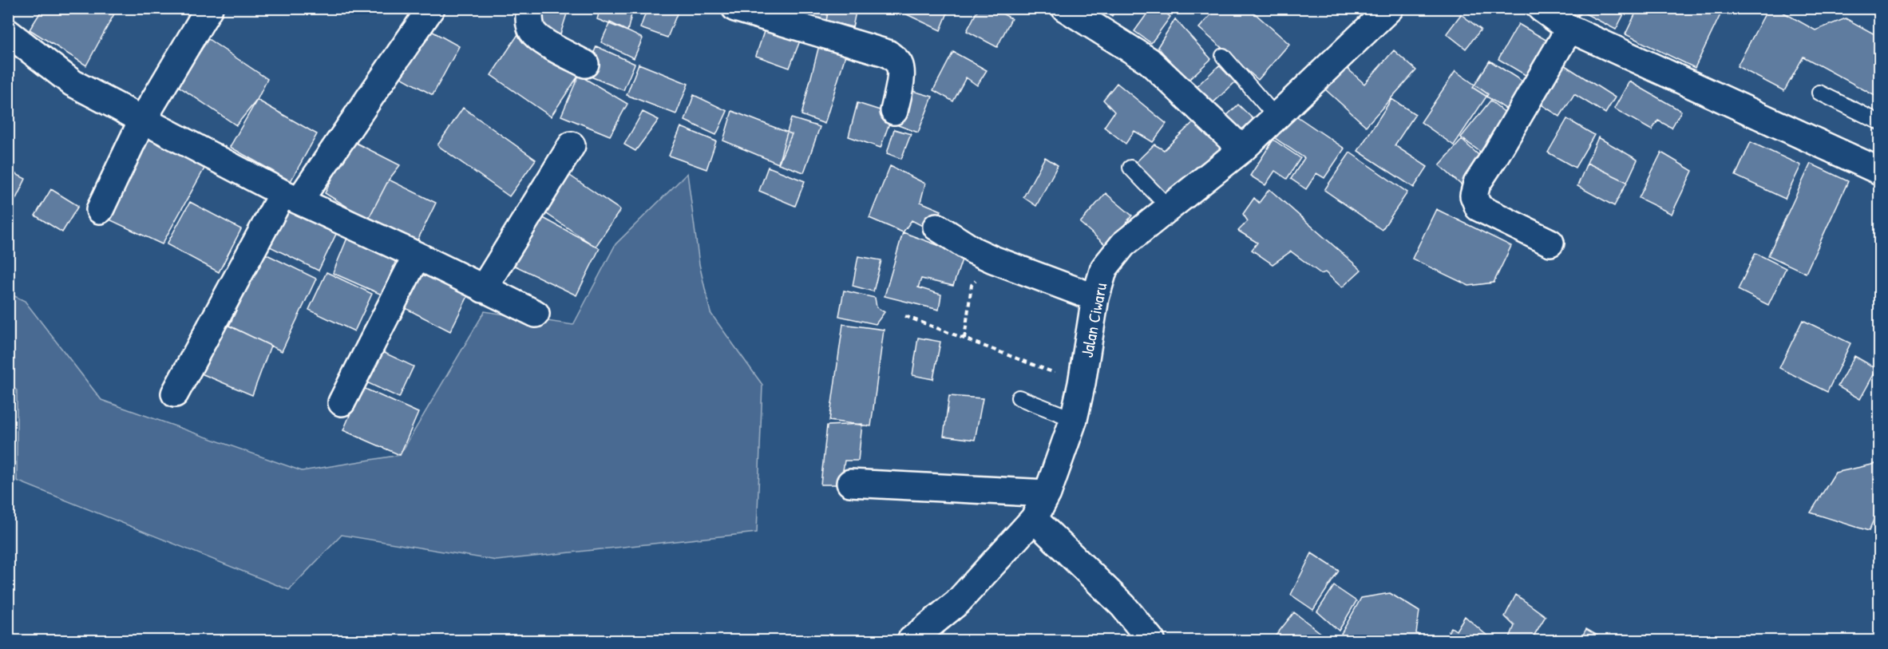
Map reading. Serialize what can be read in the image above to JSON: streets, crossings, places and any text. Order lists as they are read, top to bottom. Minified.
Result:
{"streets":{"street":["Jalan Ciwaru"]}}
